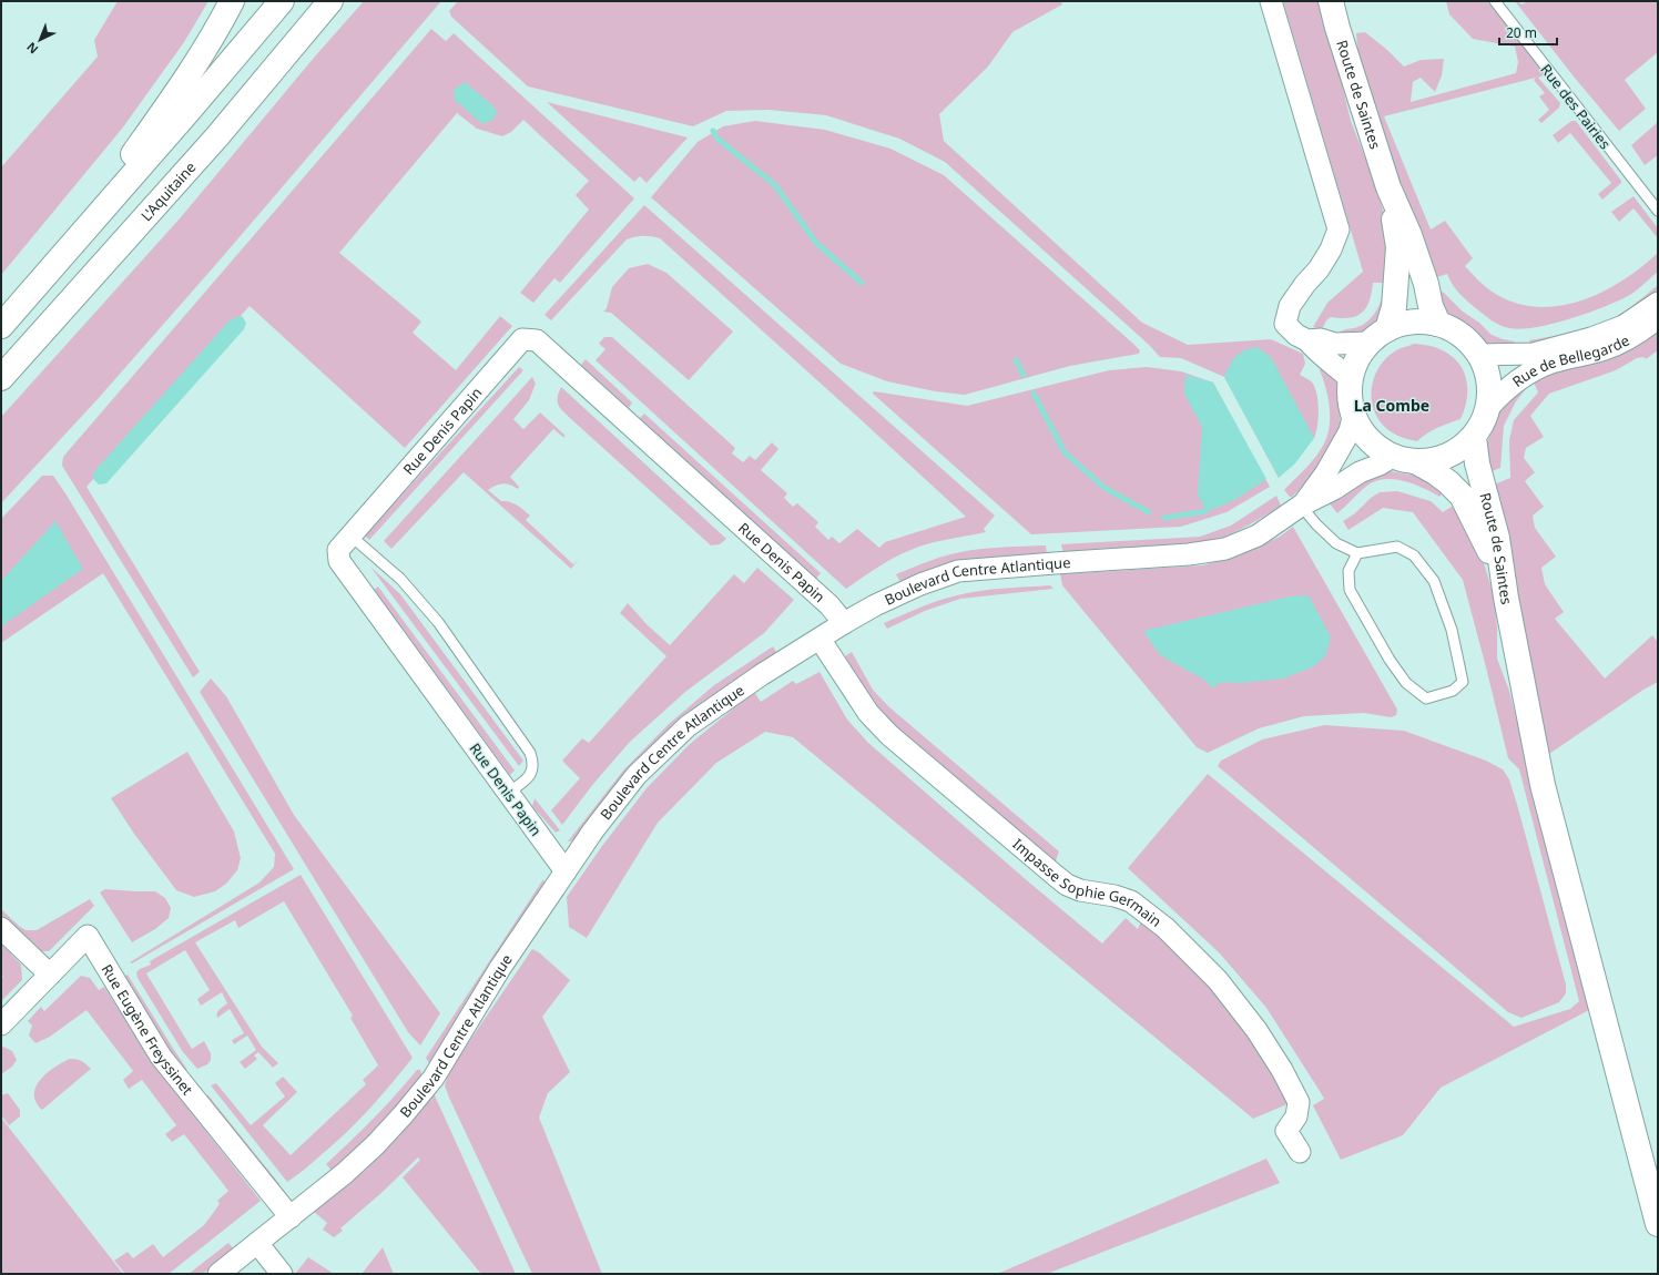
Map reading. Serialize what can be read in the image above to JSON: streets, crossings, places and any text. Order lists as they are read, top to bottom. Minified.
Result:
{"streets":{"main road":["Route de Saintes","L'Aquitaine"],"street":["Rue de Bellegarde","Rue Denis Papin","Boulevard Centre Atlantique","Impasse Sophie Germain","Rue Eugène Freyssinet"],"lane":["Rue des Pairies"]},"crossings":[["Route de Saintes","Rue de Bellegarde"],["Route de Saintes","Boulevard Centre Atlantique"],["Rue de Bellegarde","Boulevard Centre Atlantique"],["Rue Denis Papin","Boulevard Centre Atlantique"],["Boulevard Centre Atlantique","Impasse Sophie Germain"],["Boulevard Centre Atlantique","Rue Eugène Freyssinet"]],"districts":["La Combe"],"scale_bar":"20 m","north":"bottom left"}
